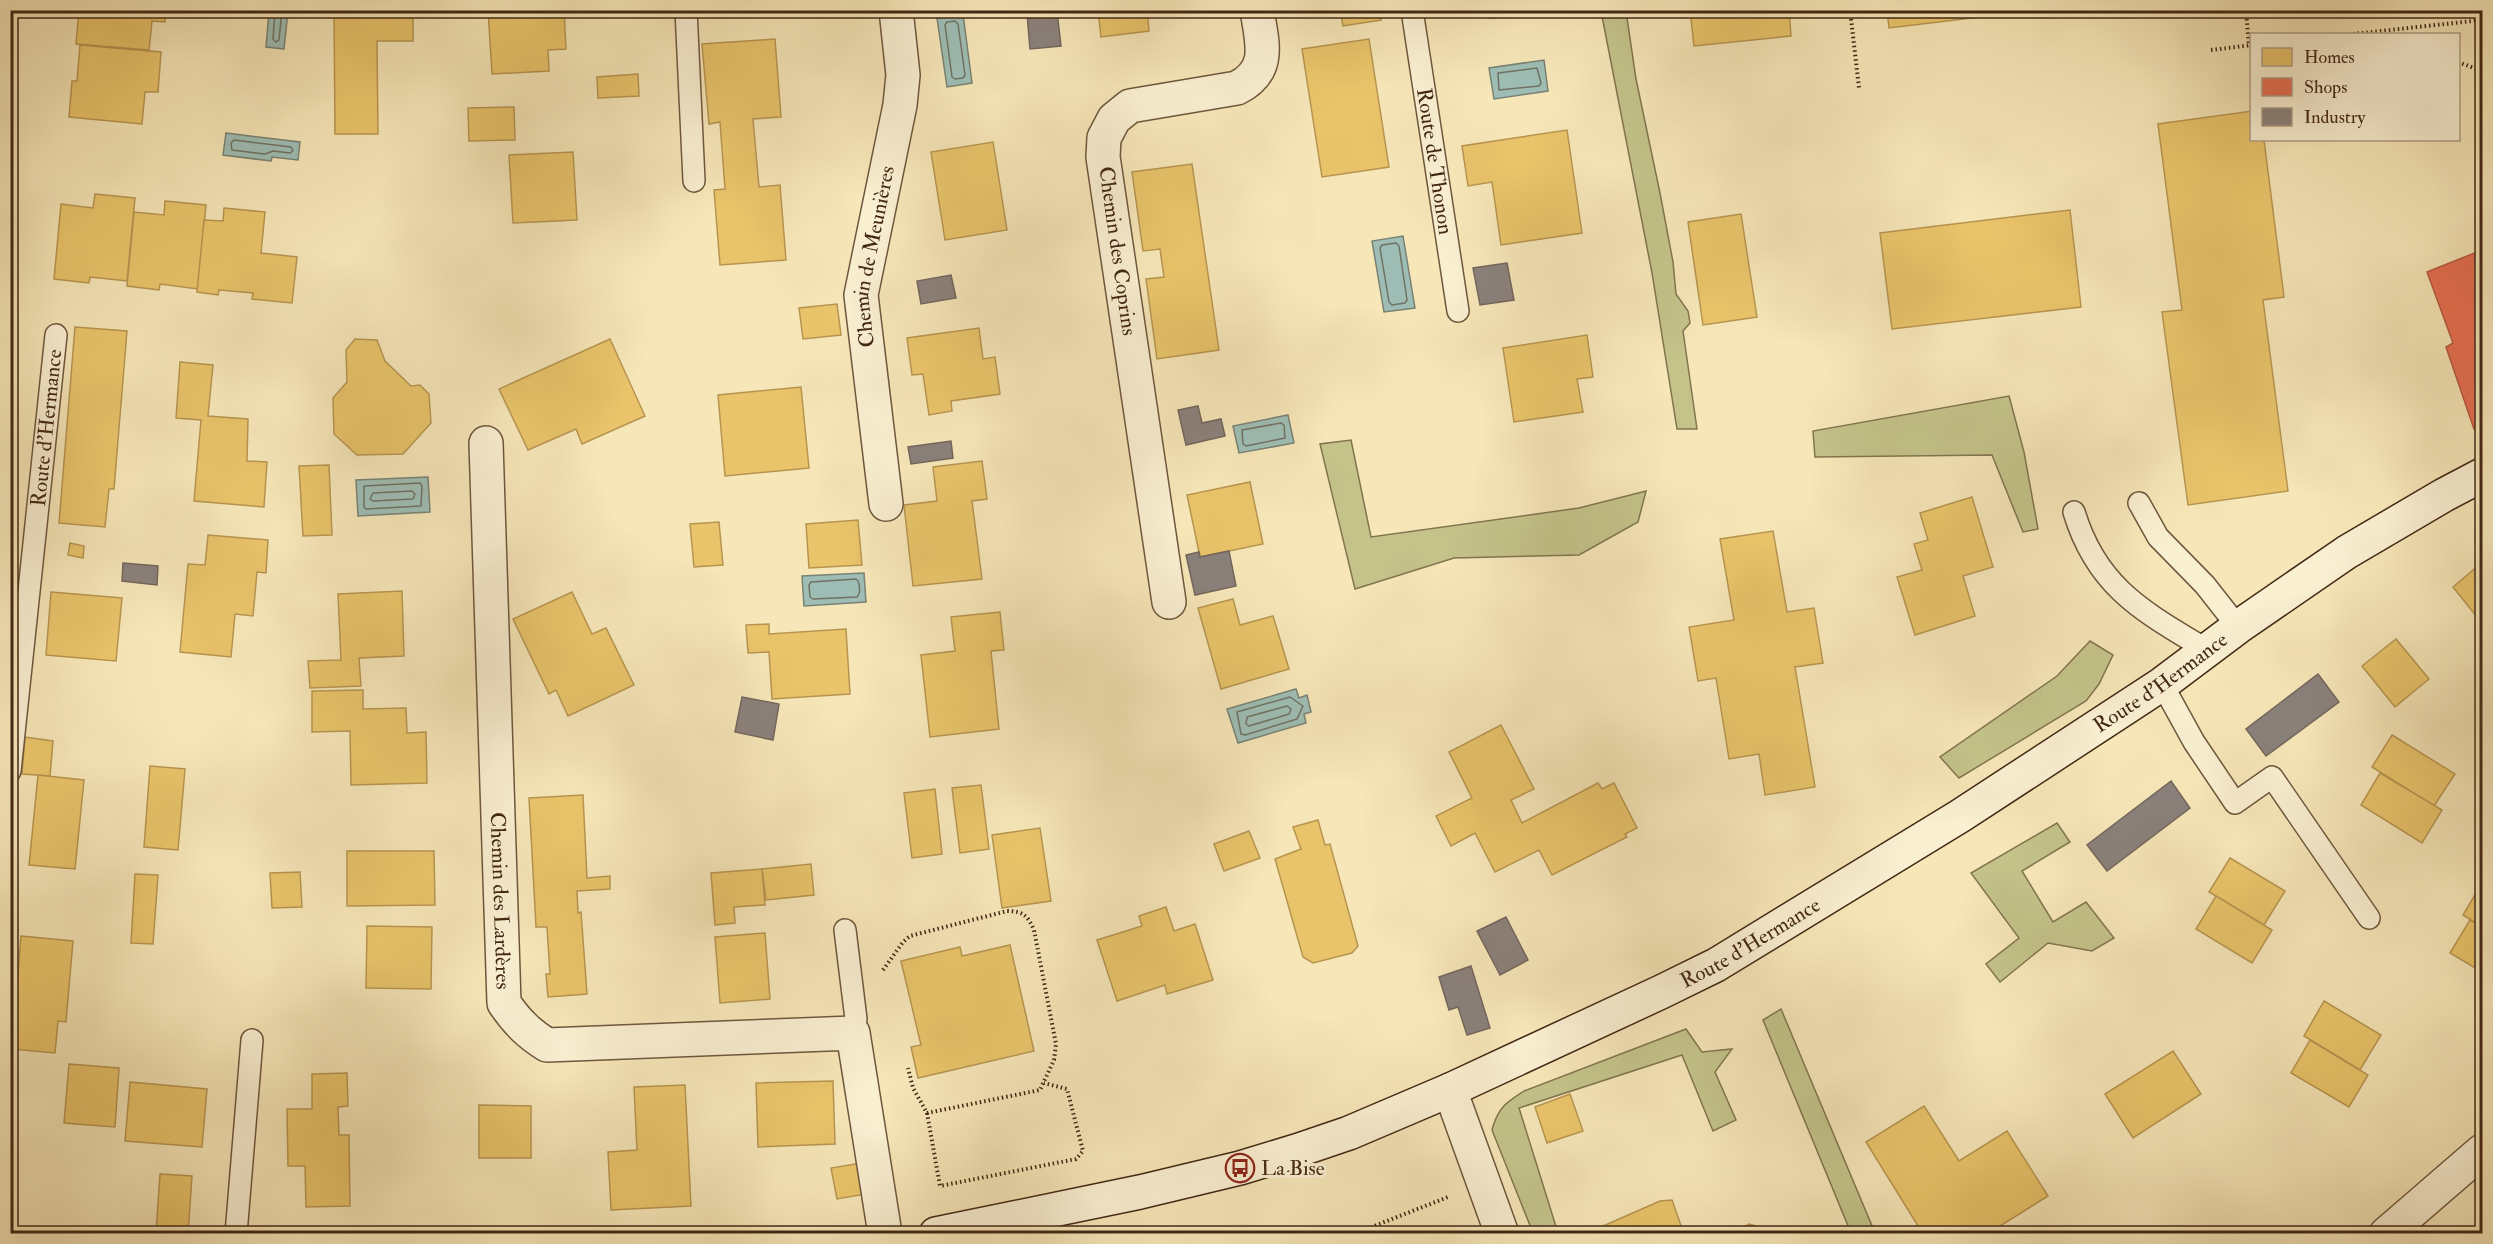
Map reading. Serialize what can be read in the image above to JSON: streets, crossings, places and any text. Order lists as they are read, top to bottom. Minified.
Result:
{"streets":{"street":["Chemin des Coprins","Chemin de Meunières","Route d'Hermance","Chemin des Lardères"],"lane":["Route de Thonon"]},"places":{"bus stop":["La Bise"]},"legend":["Homes","Shops","Industry"]}
